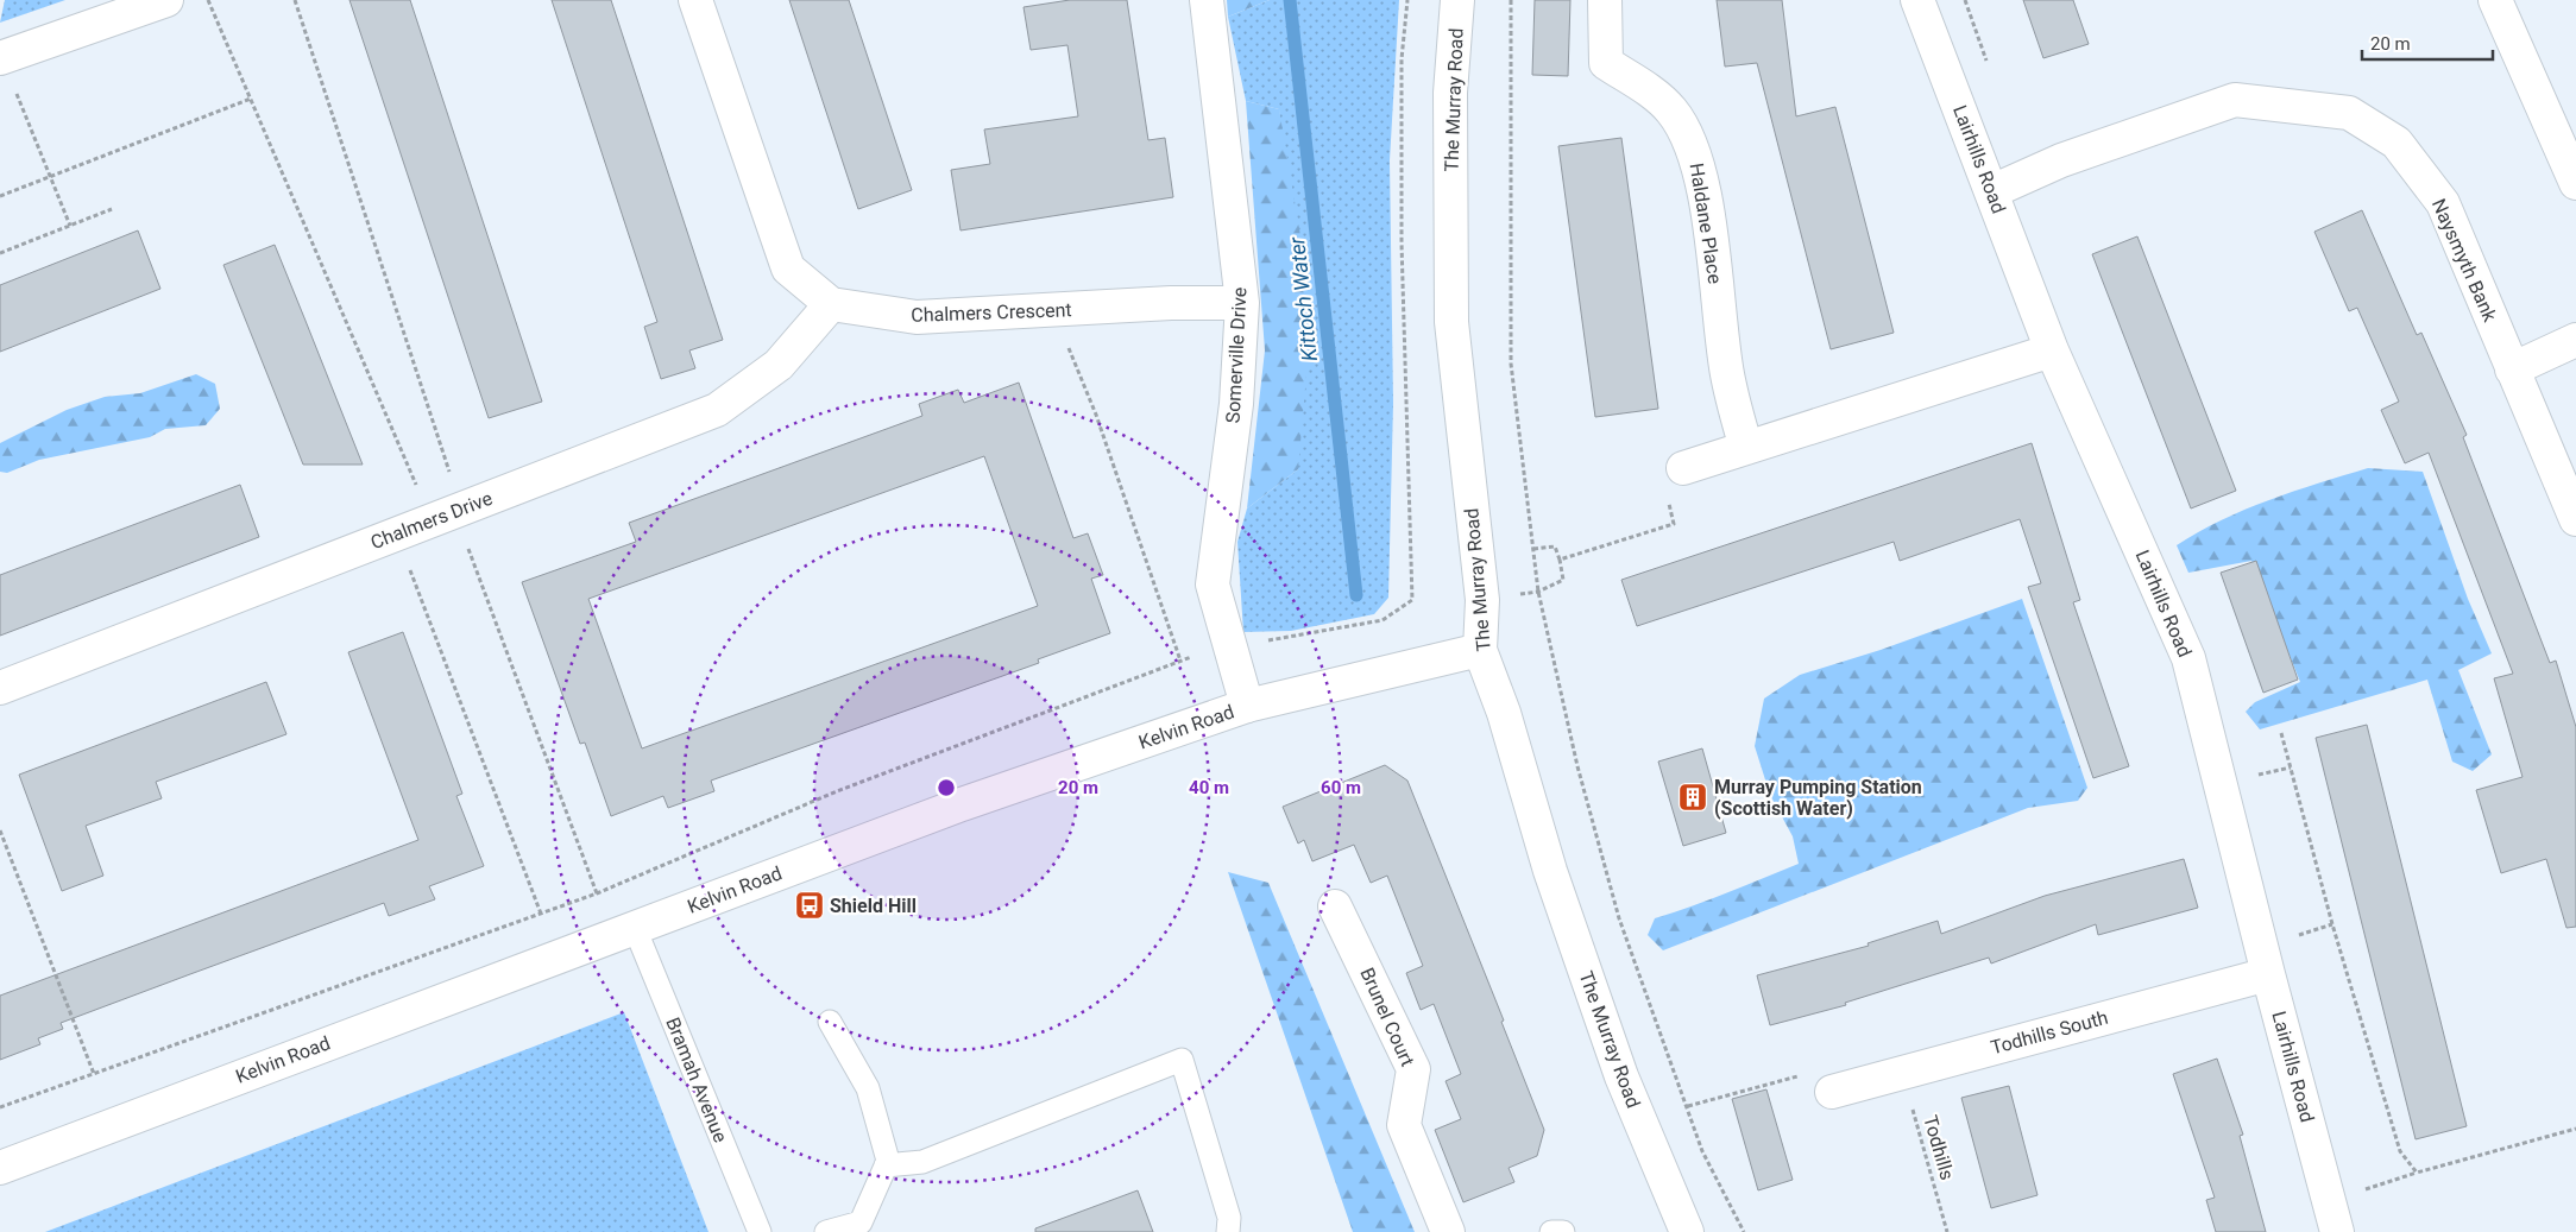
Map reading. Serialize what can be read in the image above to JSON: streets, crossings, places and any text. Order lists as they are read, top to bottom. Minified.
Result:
{"streets":{"street":["The Murray Road","Lairhills Road","Haldane Place","Naysmyth Bank","Chalmers Crescent","Somerville Drive","Chalmers Drive","Kelvin Road","Brunel Court","Todhills South"],"lane":["Bramah Avenue"],"path":["Todhills"]},"crossings":[["The Murray Road","Kelvin Road"],["Lairhills Road","Naysmyth Bank"],["Lairhills Road","Todhills South"],["Chalmers Crescent","Somerville Drive"],["Chalmers Crescent","Chalmers Drive"],["Somerville Drive","Kelvin Road"],["Kelvin Road","Bramah Avenue"],["Todhills South","Todhills"]],"water":["Kittoch Water"],"places":{"building":["Murray Pumping Station (Scottish Water)"],"bus stop":["Shield Hill"]},"scale_bar":"20 m","rings":["20 m","40 m","60 m"]}
